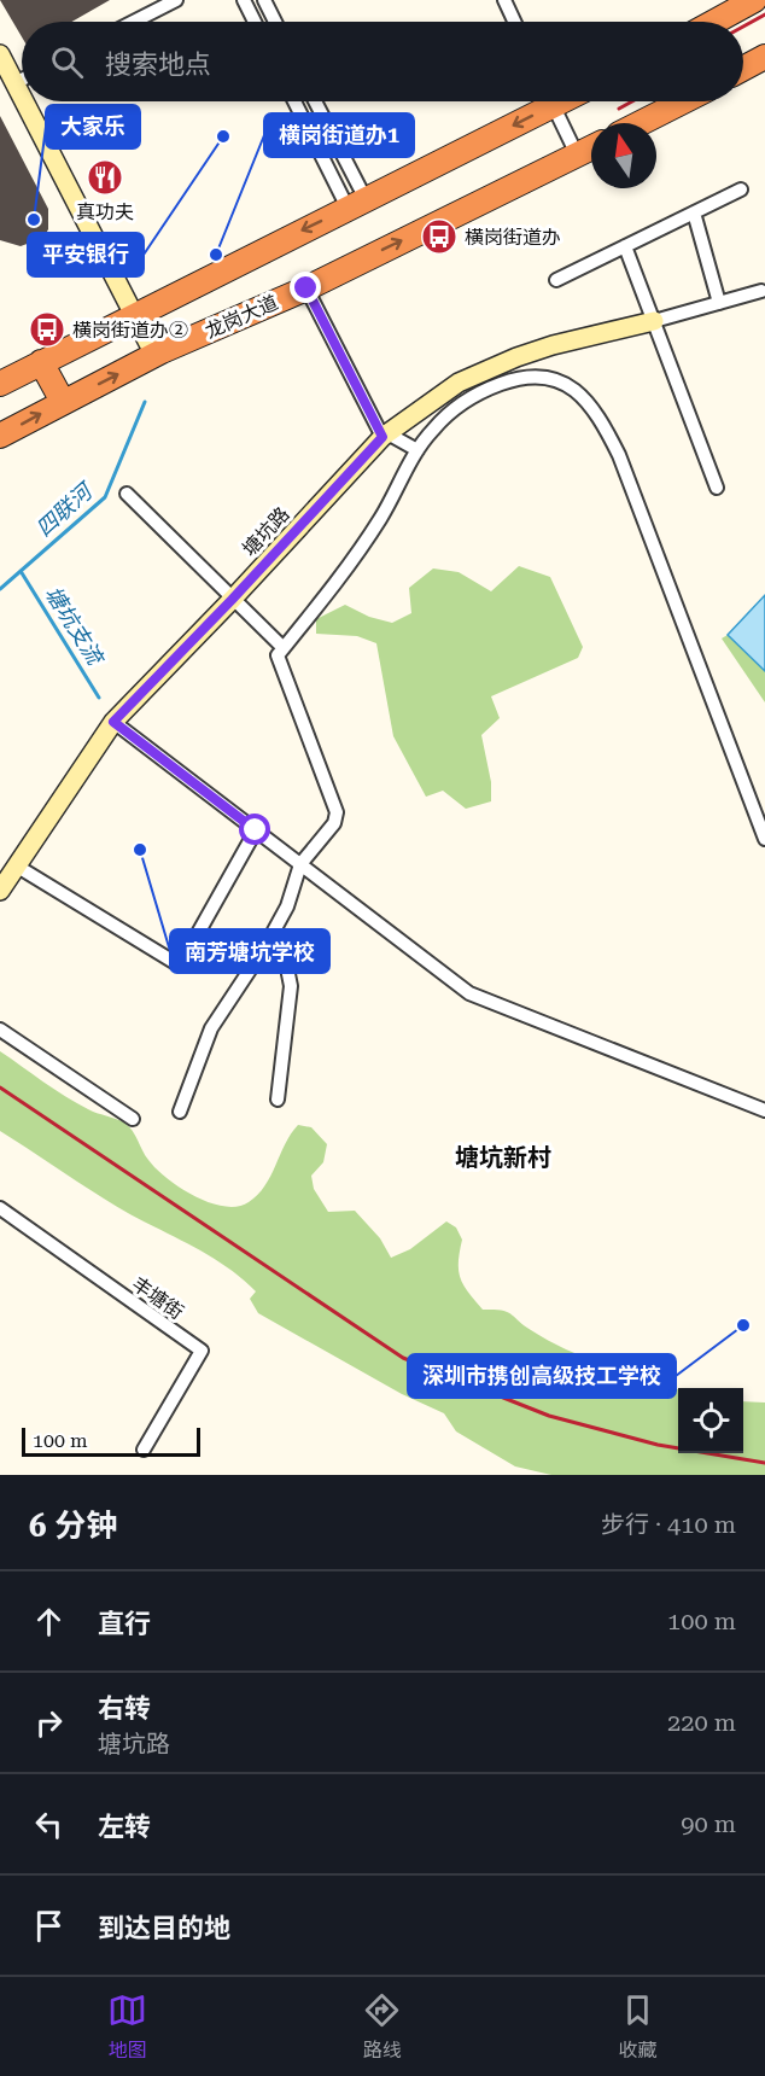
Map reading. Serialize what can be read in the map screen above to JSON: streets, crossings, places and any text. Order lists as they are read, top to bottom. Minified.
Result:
{"streets":{"highway":["龙岗大道"],"street":["塘坑路","丰塘街"]},"districts":["塘坑新村"],"water":["四联河","塘坑支流"],"places":{"other":["平安银行","大家乐","横岗街道办1","南芳塘坑学校","深圳市携创高级技工学校"],"restaurant":["真功夫"],"bus stop":["横岗街道办","横岗街道办②"]},"scale_bar":"100 m","north":"top","page":{"search":"搜索地点","scale":"100 m","heading":["6 分钟","步行 · 410 m"],"list":[["直行","100 m"],["右转","塘坑路","220 m"],["左转","90 m"],"到达目的地"],"nav":["地图","路线","收藏"]}}
